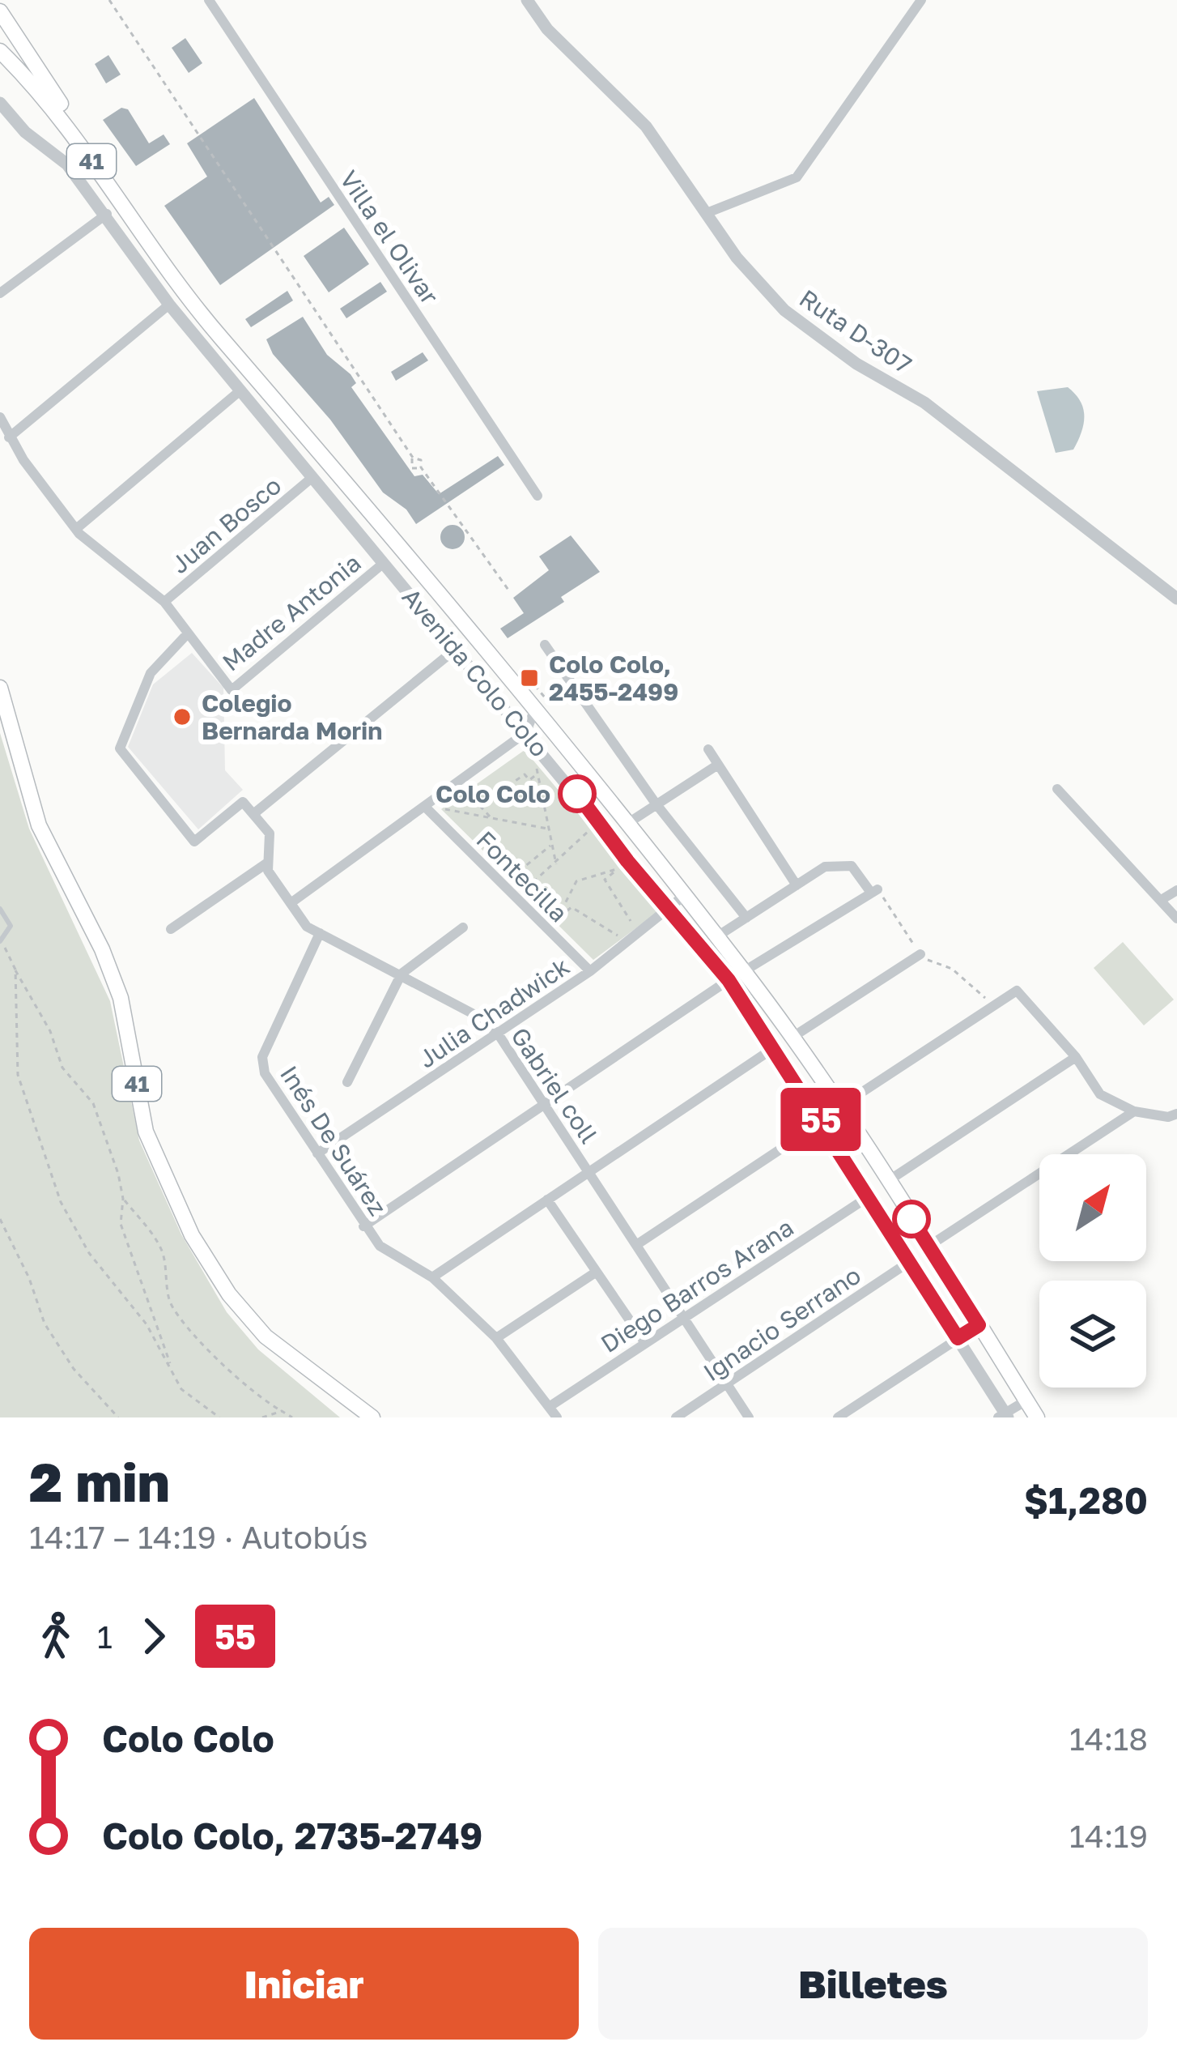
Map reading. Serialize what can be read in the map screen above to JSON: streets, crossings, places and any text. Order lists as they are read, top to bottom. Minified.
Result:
{"streets":{"main road":["41","Avenida Colo Colo"],"street":["Villa el Olivar","Ruta D-307","Juan Bosco","Madre Antonia","Fontecilla","Julia Chadwick","Gabriel coll","Inés De Suárez","Diego Barros Arana","Ignacio Serrano"]},"crossings":[["41","Avenida Colo Colo"],["Juan Bosco","Madre Antonia"],["Juan Bosco","Avenida Colo Colo"],["Madre Antonia","Avenida Colo Colo"],["Madre Antonia","Gabriel coll"],["Avenida Colo Colo","Julia Chadwick"],["Avenida Colo Colo","Diego Barros Arana"],["Avenida Colo Colo","Ignacio Serrano"],["Fontecilla","Julia Chadwick"],["Julia Chadwick","Gabriel coll"],["Julia Chadwick","Inés De Suárez"],["Gabriel coll","Inés De Suárez"],["Gabriel coll","Diego Barros Arana"],["Gabriel coll","Ignacio Serrano"],["Inés De Suárez","Diego Barros Arana"]],"places":{"transit":["Colo Colo, 2455-2499"],"other":["Colegio Bernarda Morin","Colo Colo"]},"lines":["bus line 55"],"north":"top right","page":{"on_map":"55","heading":["2 min","14:17 – 14:19 · Autobús","$1,280"],"legs":["1","55"],"list":[{"name":"Colo Colo","value":"14:18"},{"name":"Colo Colo, 2735-2749","value":"14:19"}],"buttons":["Iniciar","Billetes"]}}
